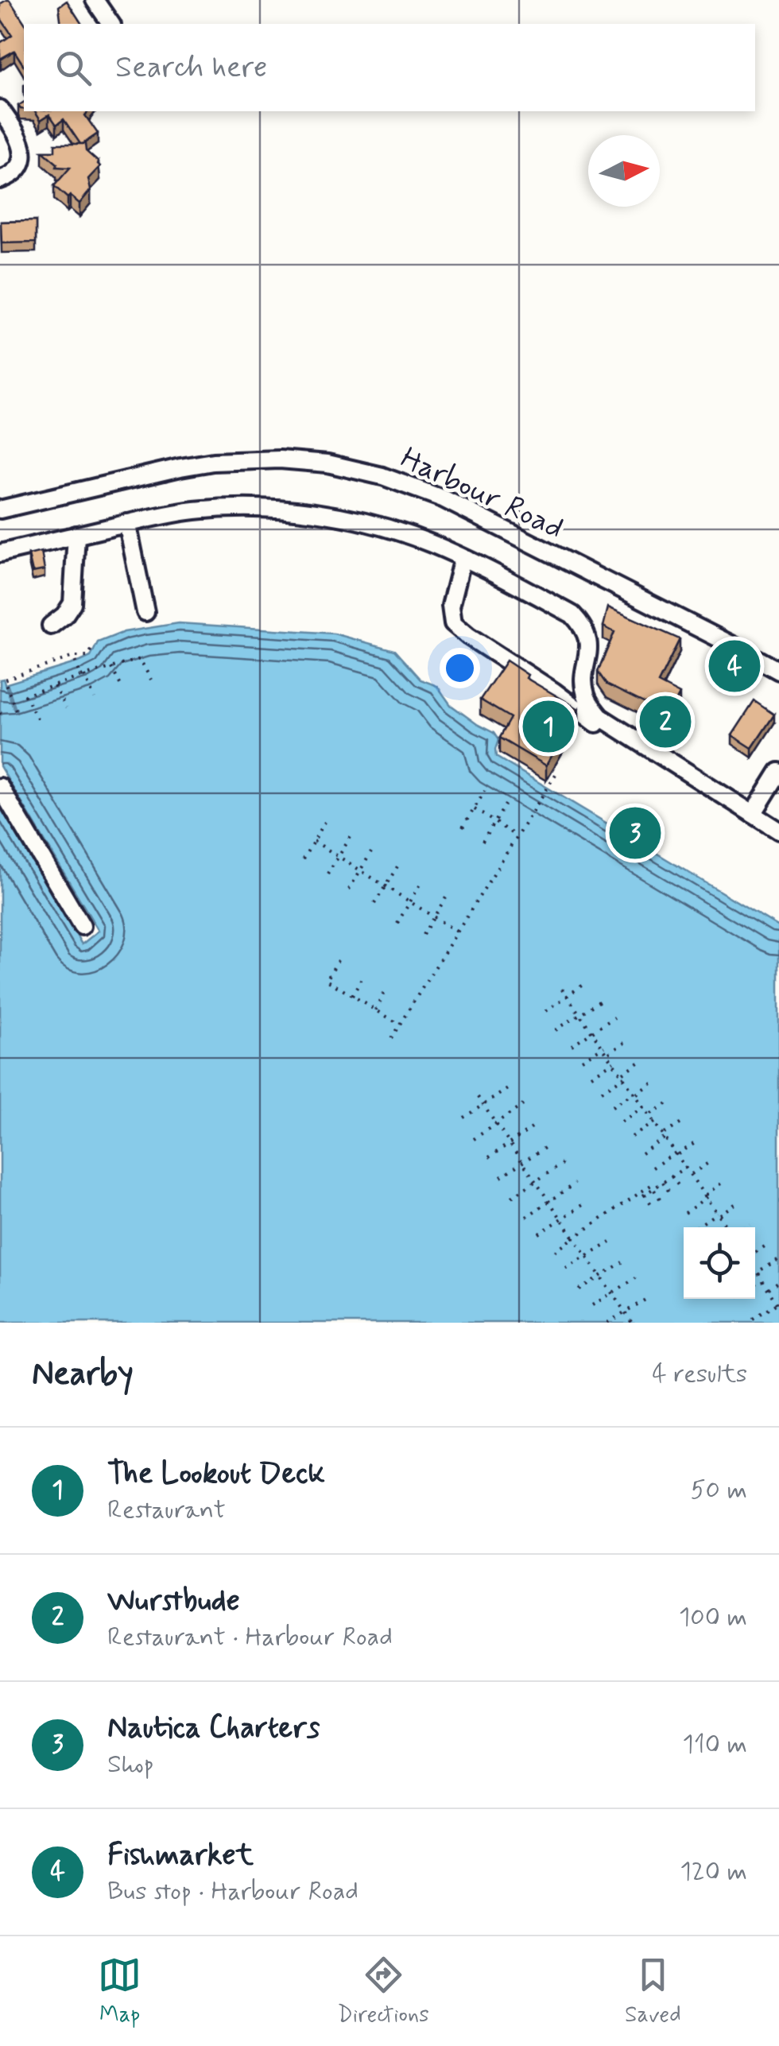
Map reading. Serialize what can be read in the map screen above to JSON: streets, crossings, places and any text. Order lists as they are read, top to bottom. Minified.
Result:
{"streets":{"street":["Harbour Road"]},"north":"right","page":{"search":"Search here","pins":["4","2","1","3"],"heading":["Nearby","4 results"],"list":[{"mark":"1","name":"The Lookout Deck","note":"Restaurant","value":"50 m"},{"mark":"2","name":"Wurstbude","note":"Restaurant · Harbour Road","value":"100 m"},{"mark":"3","name":"Nautica Charters","note":"Shop","value":"110 m"},{"mark":"4","name":"Fishmarket","note":"Bus stop · Harbour Road","value":"120 m"}],"nav":["Map","Directions","Saved"]}}
